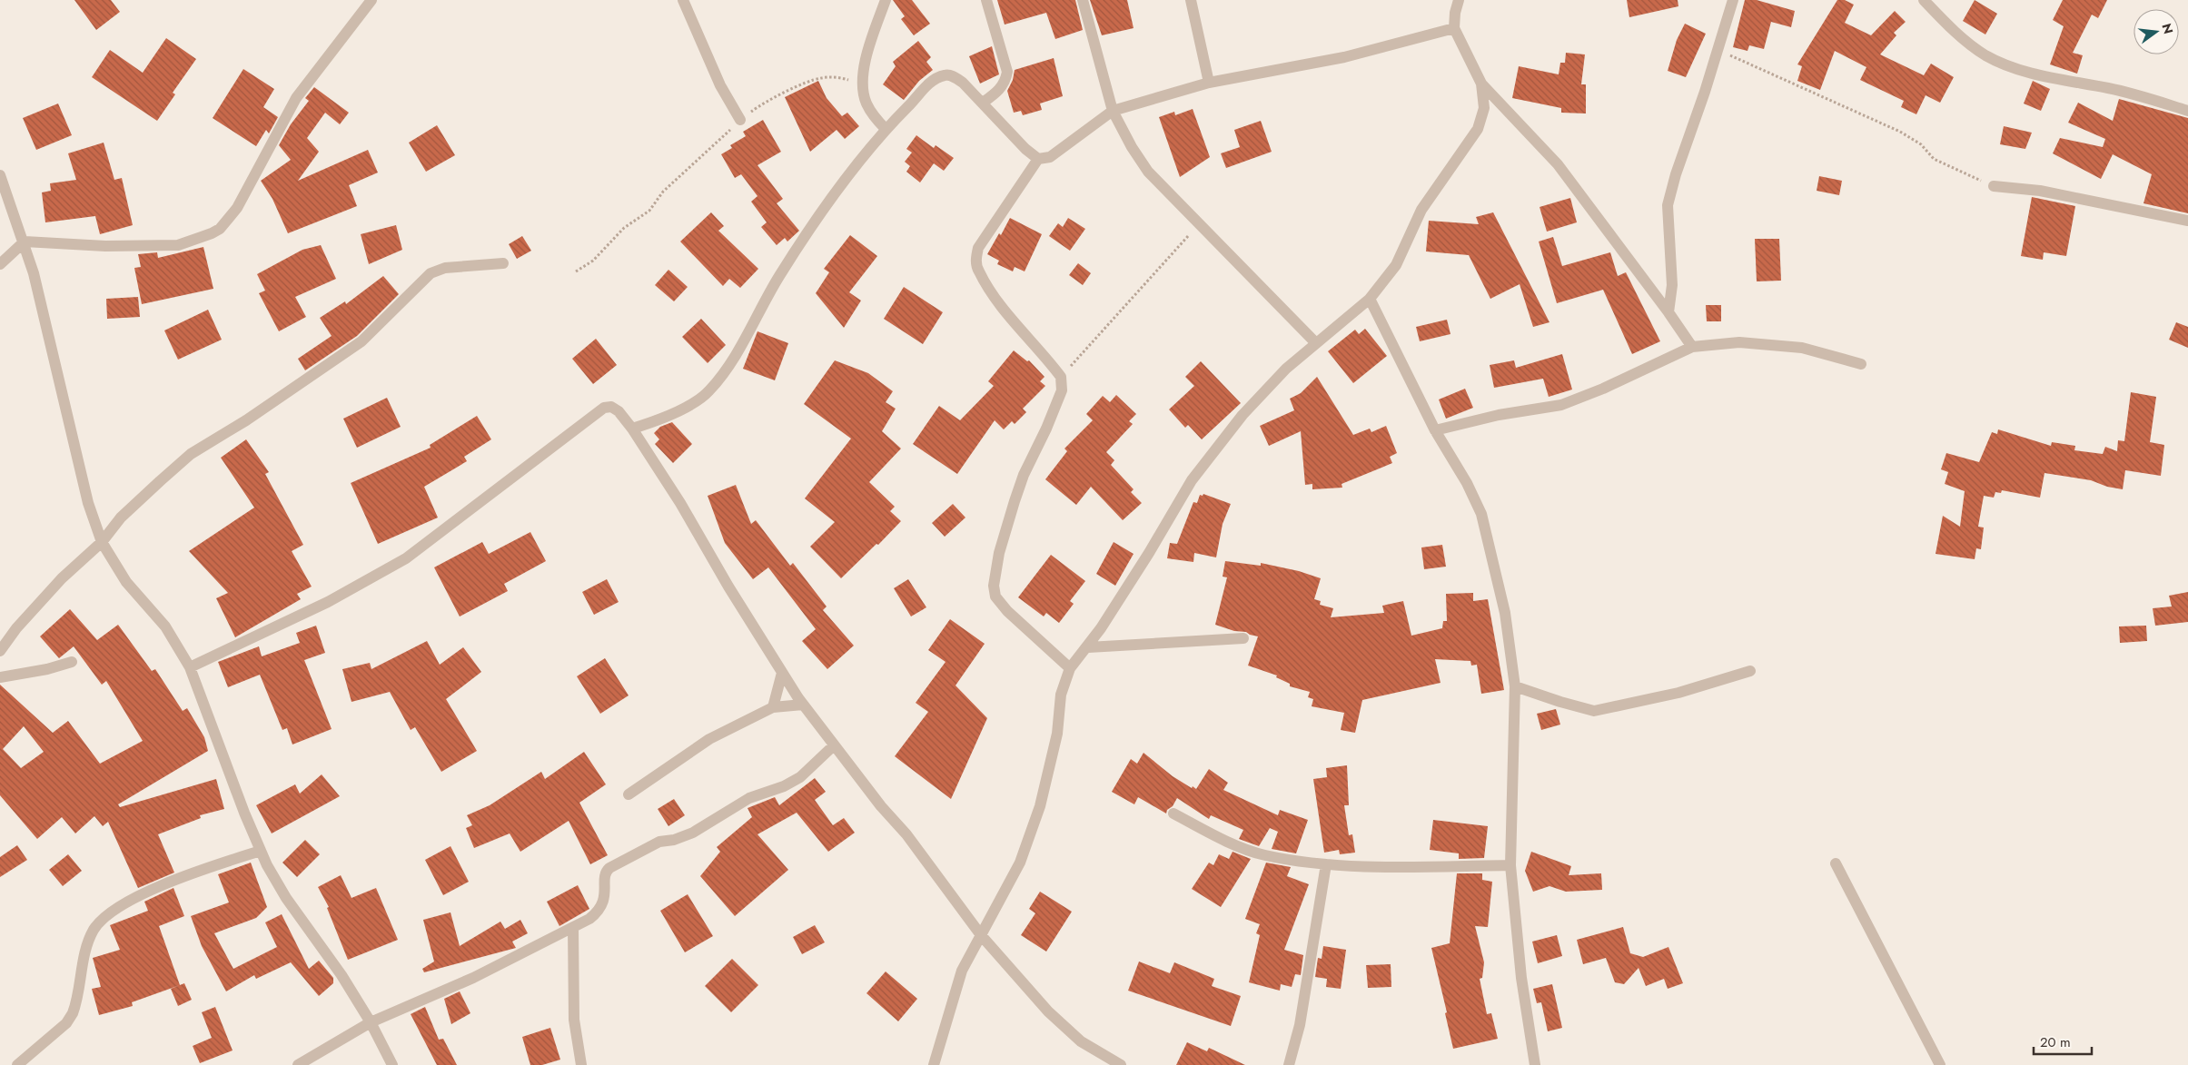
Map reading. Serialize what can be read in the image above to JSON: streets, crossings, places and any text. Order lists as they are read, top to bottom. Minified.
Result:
{"scale_bar":"20 m","north":"right"}
